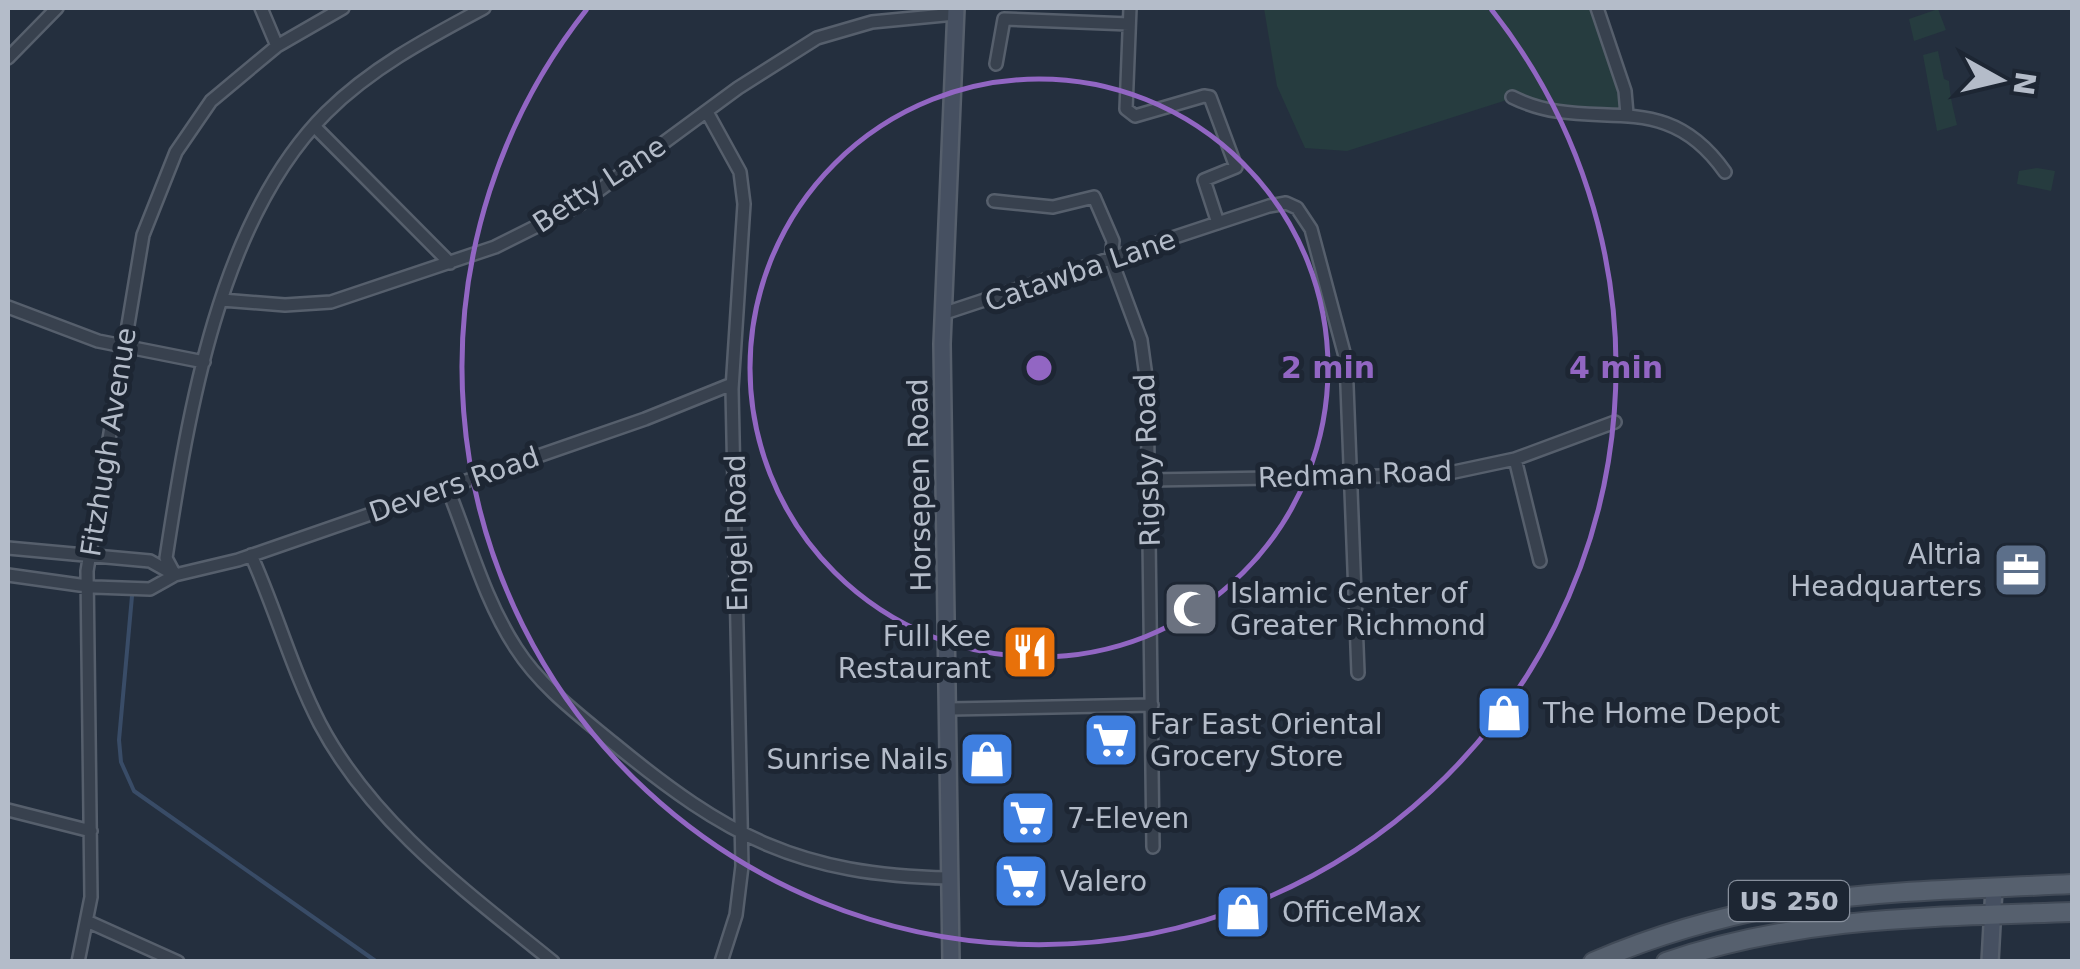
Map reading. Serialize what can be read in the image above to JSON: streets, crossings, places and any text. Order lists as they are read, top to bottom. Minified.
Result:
{"streets":{"main road":["US 250"],"street":["Betty Lane","Catawba Lane","Fitzhugh Avenue","Rigsby Road","Redman Road","Devers Road","Horsepen Road","Engel Road"]},"crossings":[["Betty Lane","Horsepen Road"],["Betty Lane","Engel Road"],["Catawba Lane","Rigsby Road"],["Catawba Lane","Redman Road"],["Catawba Lane","Horsepen Road"],["Fitzhugh Avenue","Devers Road"],["Rigsby Road","Redman Road"],["Devers Road","Engel Road"]],"places":{"office":["Altria Headquarters"],"mosque":["Islamic Center of Greater Richmond"],"restaurant":["Full Kee Restaurant"],"shop":["The Home Depot","Sunrise Nails","OfficeMax"],"supermarket":["Far East Oriental Grocery Store","7-Eleven","Valero"]},"north":"right","rings":["2 min","4 min"]}
